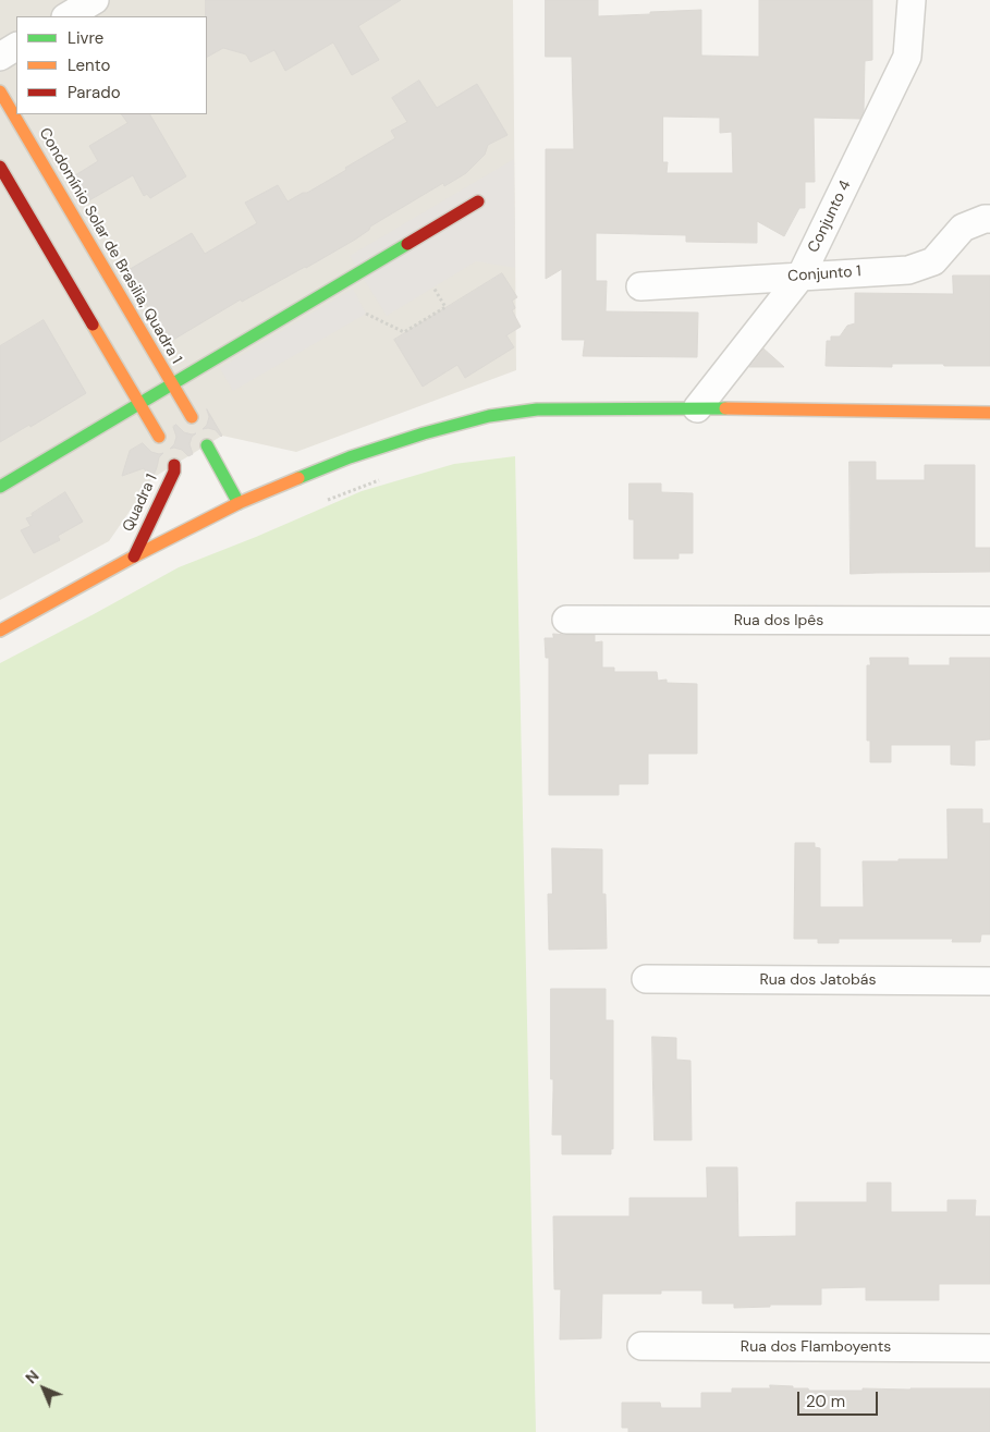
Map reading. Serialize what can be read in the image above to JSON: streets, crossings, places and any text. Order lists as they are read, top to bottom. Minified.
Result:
{"streets":{"street":["Conjunto 4","Condomínio Solar de Brasilia, Quadra 1","Conjunto 1","Quadra 1","Rua dos Ipês","Rua dos Jatobás","Rua dos Flamboyents"]},"crossings":[["Conjunto 4","Conjunto 1"]],"legend":["Livre","Lento","Parado"],"scale_bar":"20 m","north":"top left"}
